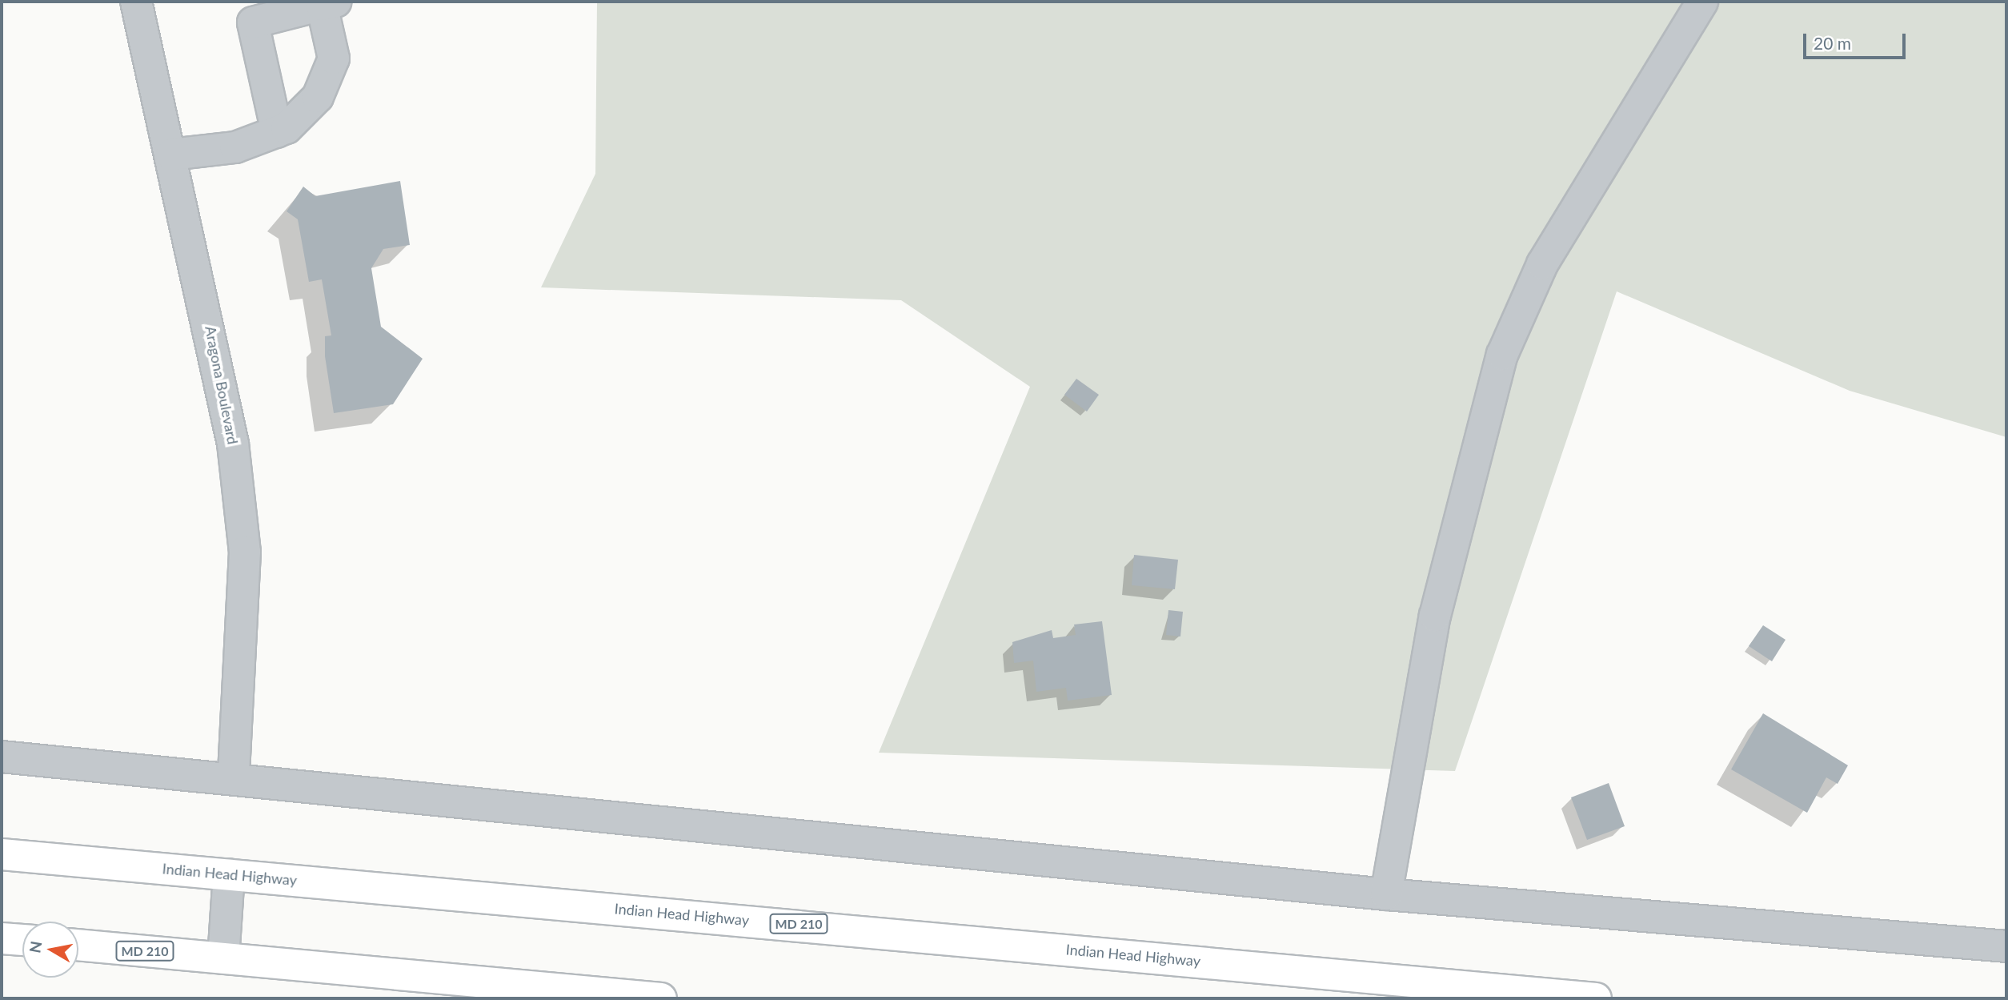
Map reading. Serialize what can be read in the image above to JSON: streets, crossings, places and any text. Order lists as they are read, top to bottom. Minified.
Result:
{"streets":{"highway":["Indian Head Highway","MD 210"],"street":["Aragona Boulevard"]},"scale_bar":"20 m","north":"left"}
